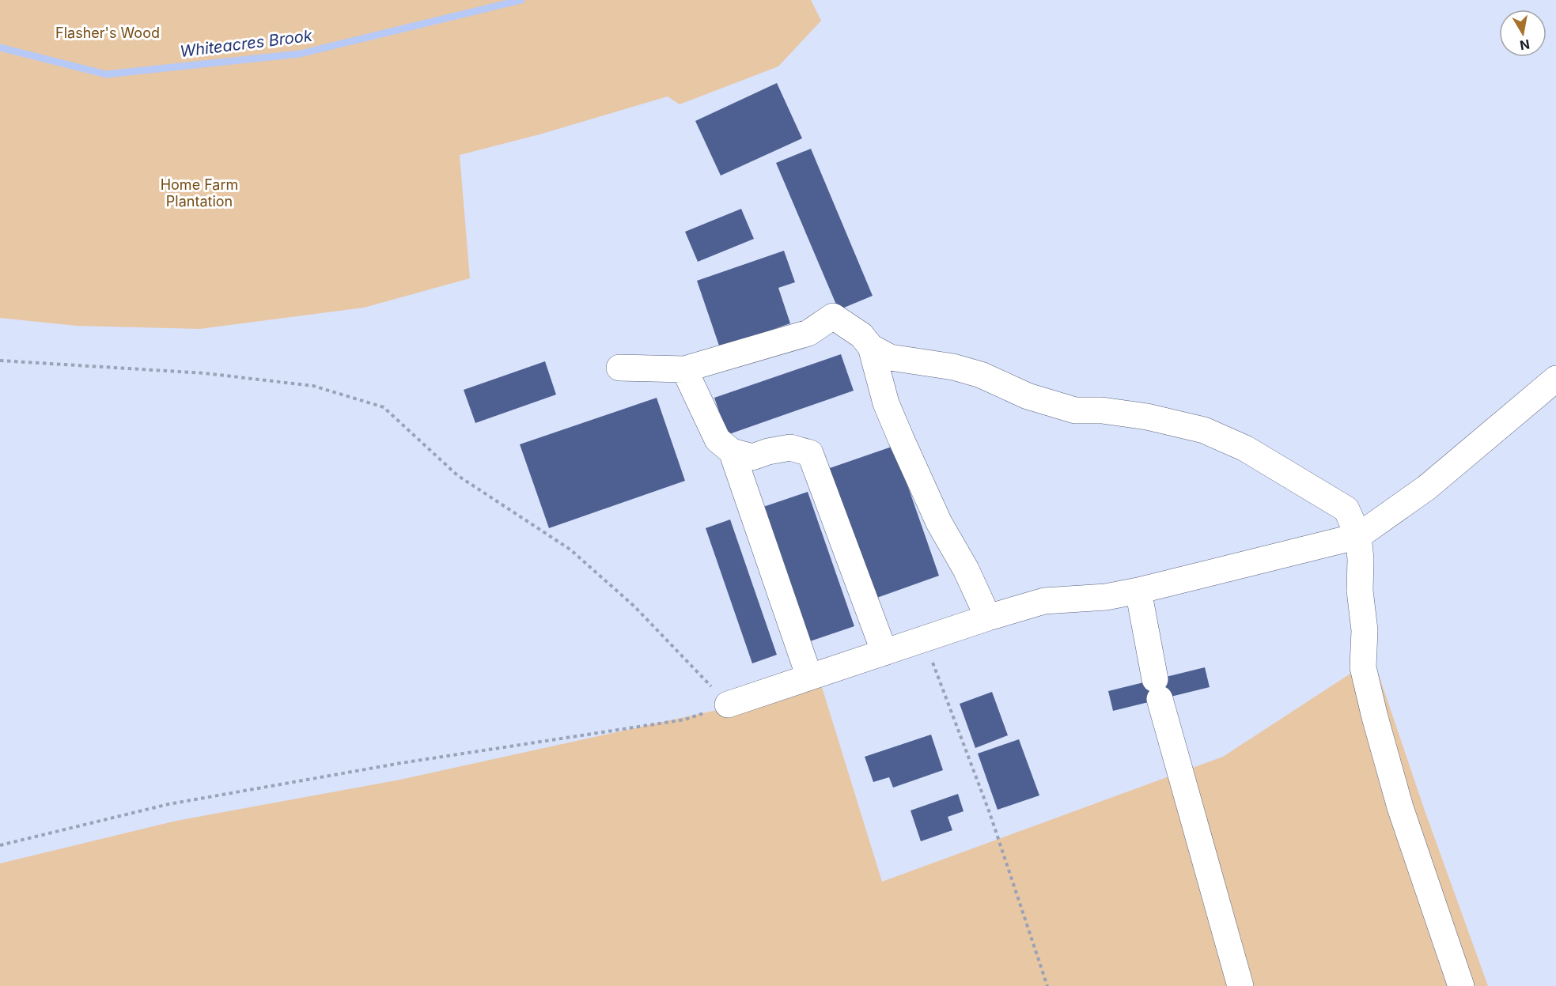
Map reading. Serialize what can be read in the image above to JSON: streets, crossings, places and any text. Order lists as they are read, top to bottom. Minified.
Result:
{"water":["Whiteacres Brook"],"parks":["Flasher's Wood","Home Farm Plantation"],"north":"bottom"}
